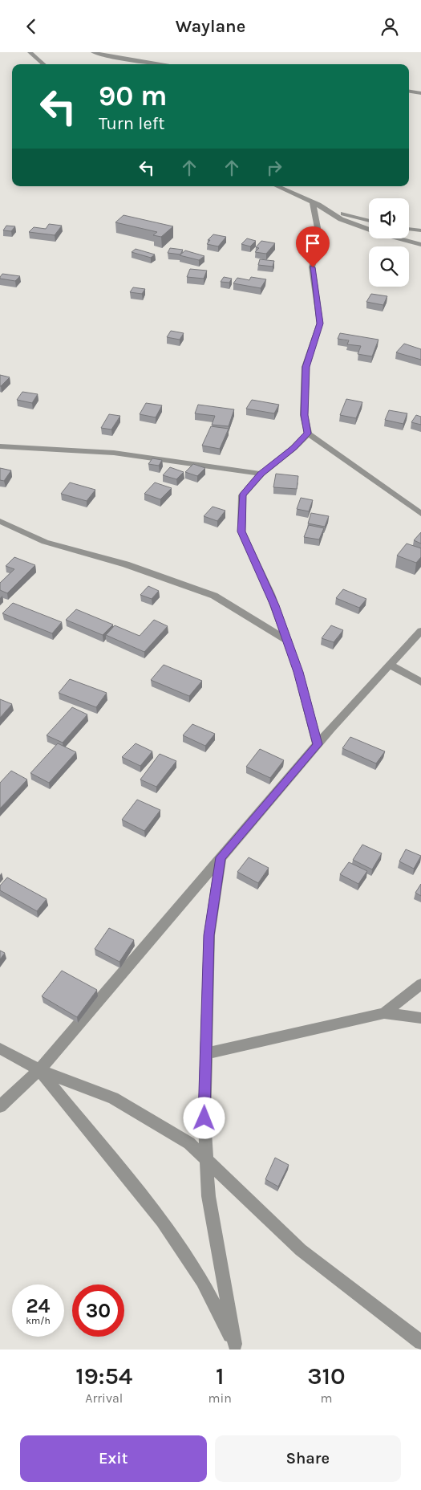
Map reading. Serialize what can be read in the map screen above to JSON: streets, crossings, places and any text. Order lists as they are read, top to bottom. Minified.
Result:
{"page":{"header":"Waylane","turn":["90 m","Turn left"],"speed":"24 km/h","limit":"30","eta":["19:54","Arrival","1","min","310","m"],"buttons":["Exit","Share"]}}
